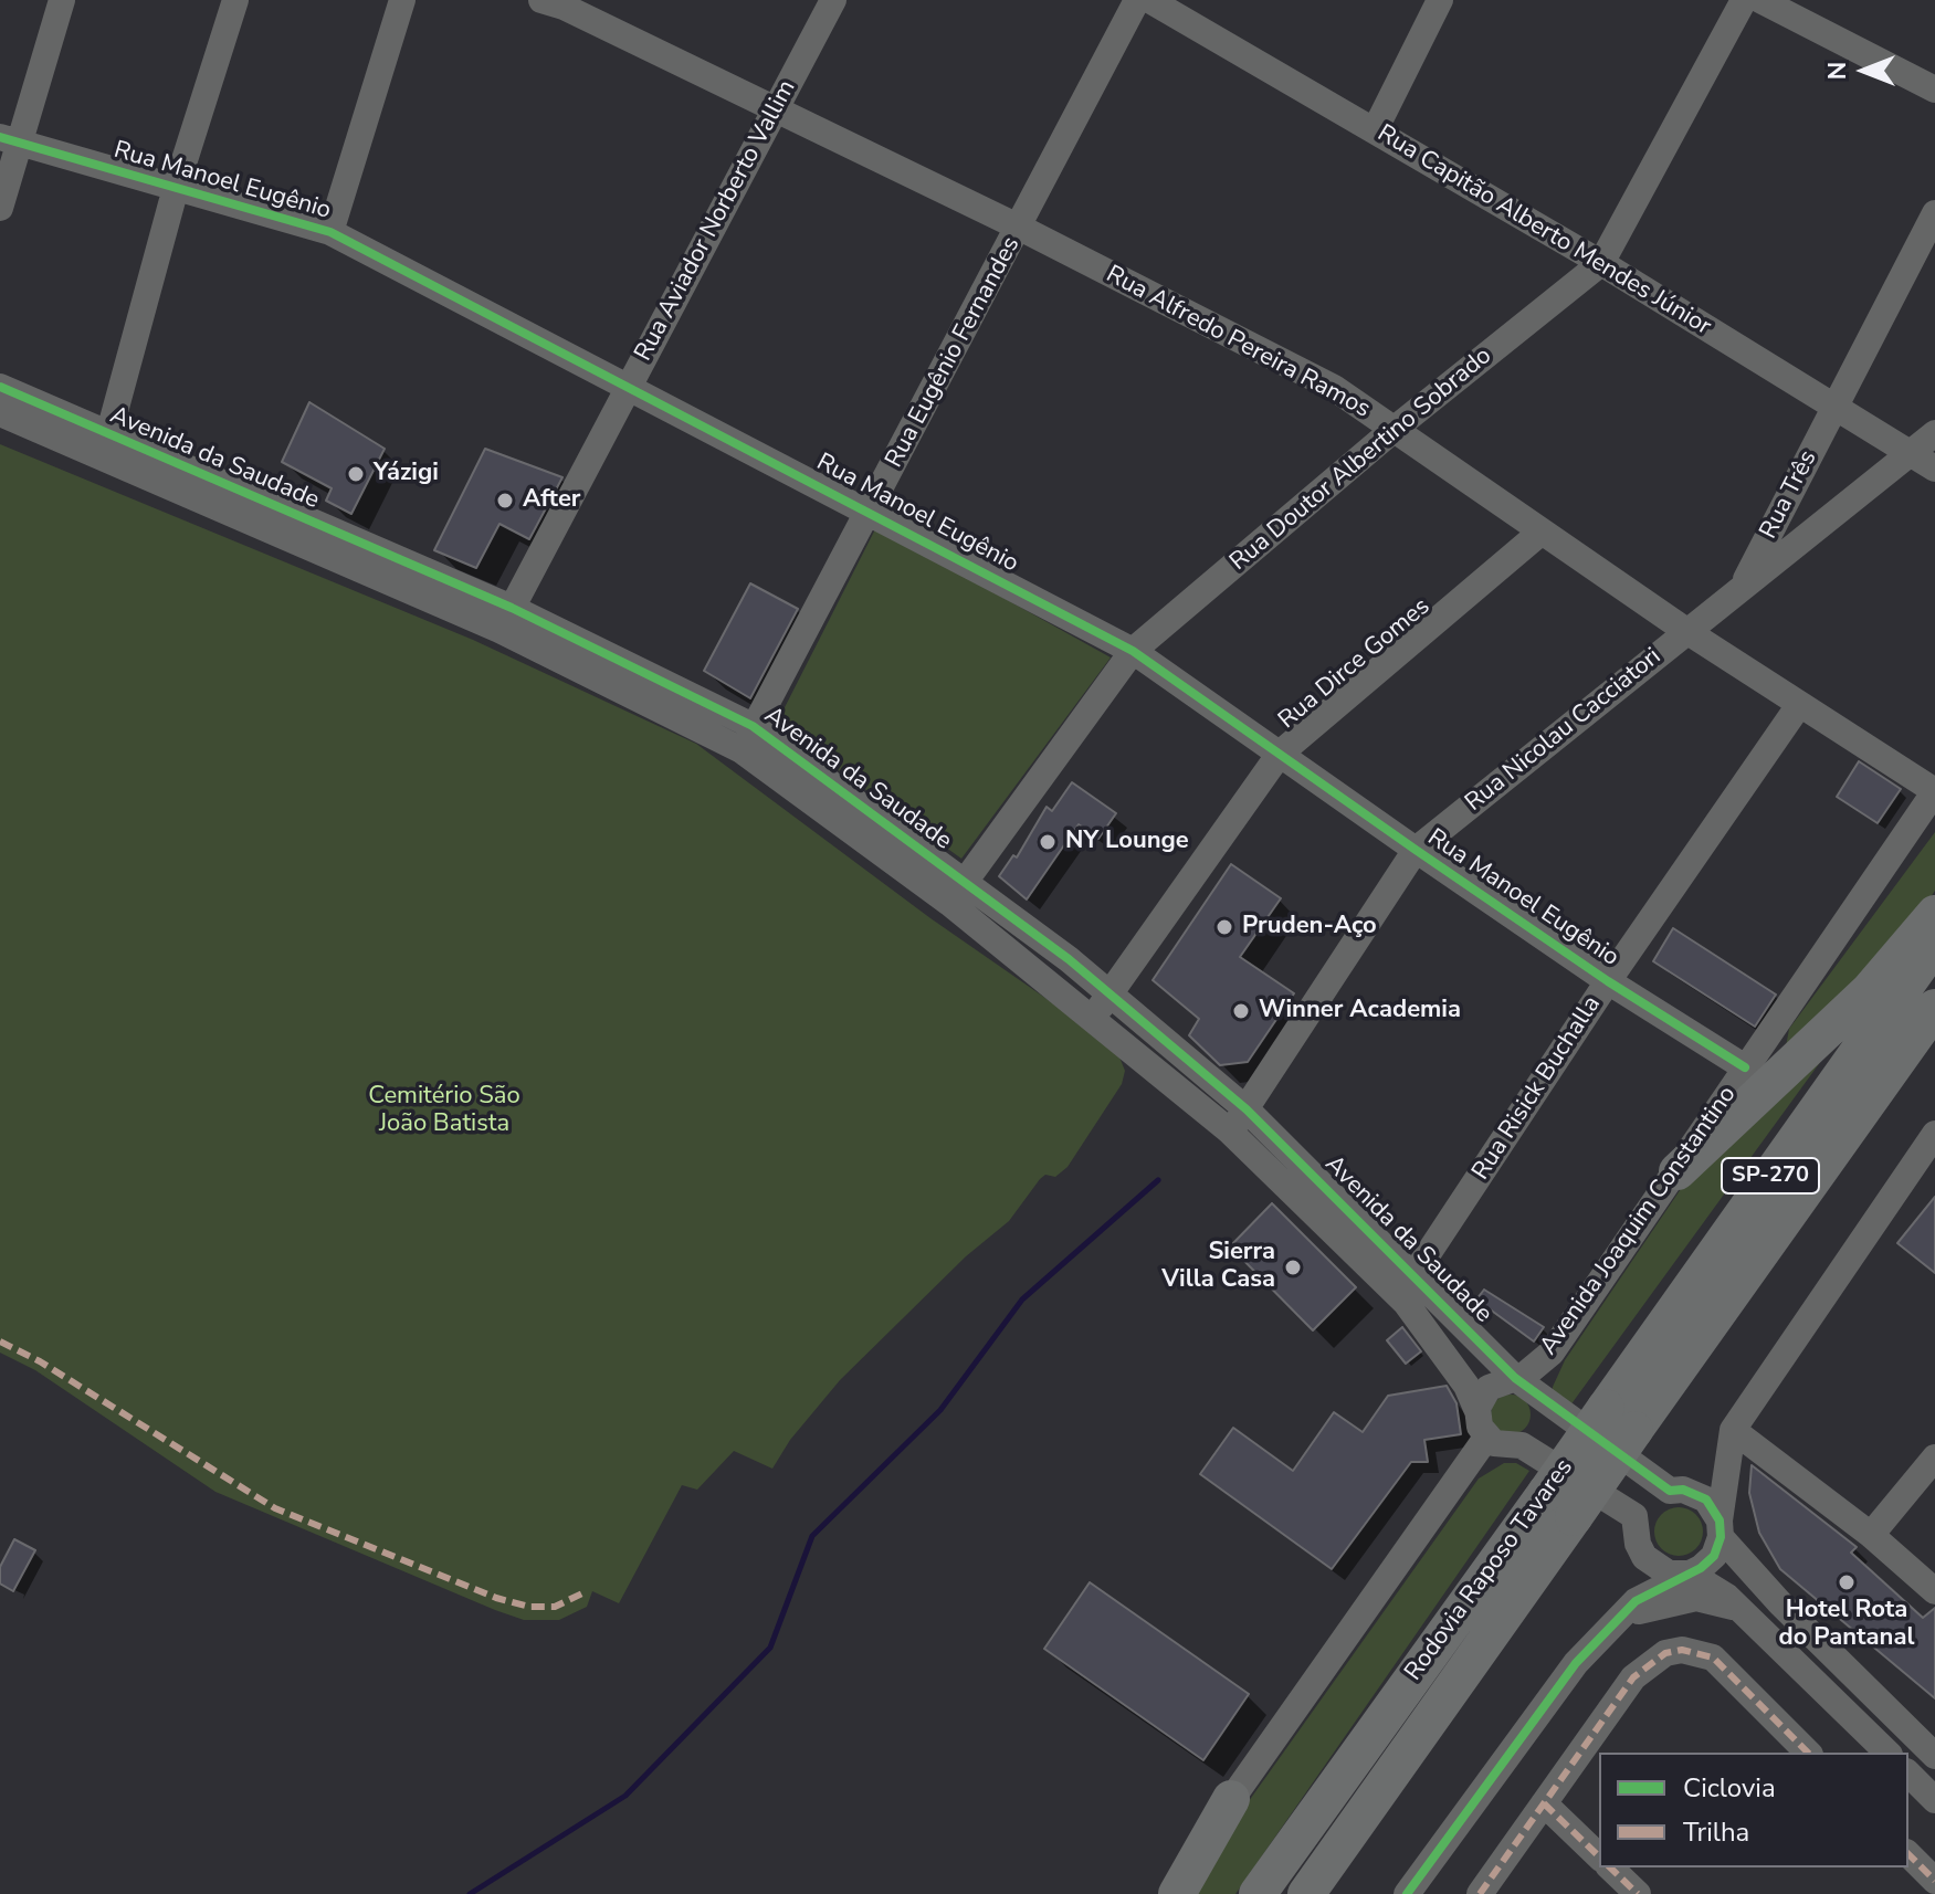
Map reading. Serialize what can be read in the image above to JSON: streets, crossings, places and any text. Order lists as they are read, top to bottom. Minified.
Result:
{"streets":{"highway":["SP-270","Rodovia Raposo Tavares"],"street":["Rua Manoel Eugênio","Rua Aviador Norberto Vallim","Rua Capitão Alberto Mendes Júnior","Rua Alfredo Pereira Ramos","Rua Eugênio Fernandes","Avenida da Saudade","Rua Doutor Albertino Sobrado","Rua Três","Rua Dirce Gomes","Rua Nicolau Cacciatori","Rua Risick Buchalla","Avenida Joaquim Constantino"]},"crossings":[["Rua Manoel Eugênio","Rua Aviador Norberto Vallim"],["Rua Manoel Eugênio","Rua Eugênio Fernandes"],["Rua Manoel Eugênio","Rua Doutor Albertino Sobrado"],["Rua Manoel Eugênio","Rua Dirce Gomes"],["Rua Manoel Eugênio","Rua Nicolau Cacciatori"],["Rua Manoel Eugênio","Rua Risick Buchalla"],["Rua Manoel Eugênio","Avenida Joaquim Constantino"],["Rua Aviador Norberto Vallim","Rua Alfredo Pereira Ramos"],["Rua Aviador Norberto Vallim","Avenida da Saudade"],["Rua Capitão Alberto Mendes Júnior","Rua Doutor Albertino Sobrado"],["Rua Capitão Alberto Mendes Júnior","Rua Três"],["Rua Capitão Alberto Mendes Júnior","Rua Nicolau Cacciatori"],["Rua Alfredo Pereira Ramos","Rua Eugênio Fernandes"],["Rua Alfredo Pereira Ramos","Rua Doutor Albertino Sobrado"],["Rua Alfredo Pereira Ramos","Rua Dirce Gomes"],["Rua Alfredo Pereira Ramos","Rua Nicolau Cacciatori"],["Rua Alfredo Pereira Ramos","Rua Risick Buchalla"],["Rua Alfredo Pereira Ramos","Avenida Joaquim Constantino"],["Rua Eugênio Fernandes","Avenida da Saudade"],["Avenida da Saudade","Rua Doutor Albertino Sobrado"],["Avenida da Saudade","Rua Dirce Gomes"],["Avenida da Saudade","Rua Nicolau Cacciatori"],["Avenida da Saudade","Rua Risick Buchalla"],["Avenida da Saudade","Avenida Joaquim Constantino"],["Rua Três","Rua Nicolau Cacciatori"]],"parks":["Cemitério São João Batista"],"places":["Yázigi","After","NY Lounge","Pruden-Aço","Winner Academia","Sierra Villa Casa","Hotel Rota do Pantanal"],"legend":["Ciclovia","Trilha"],"north":"left"}
